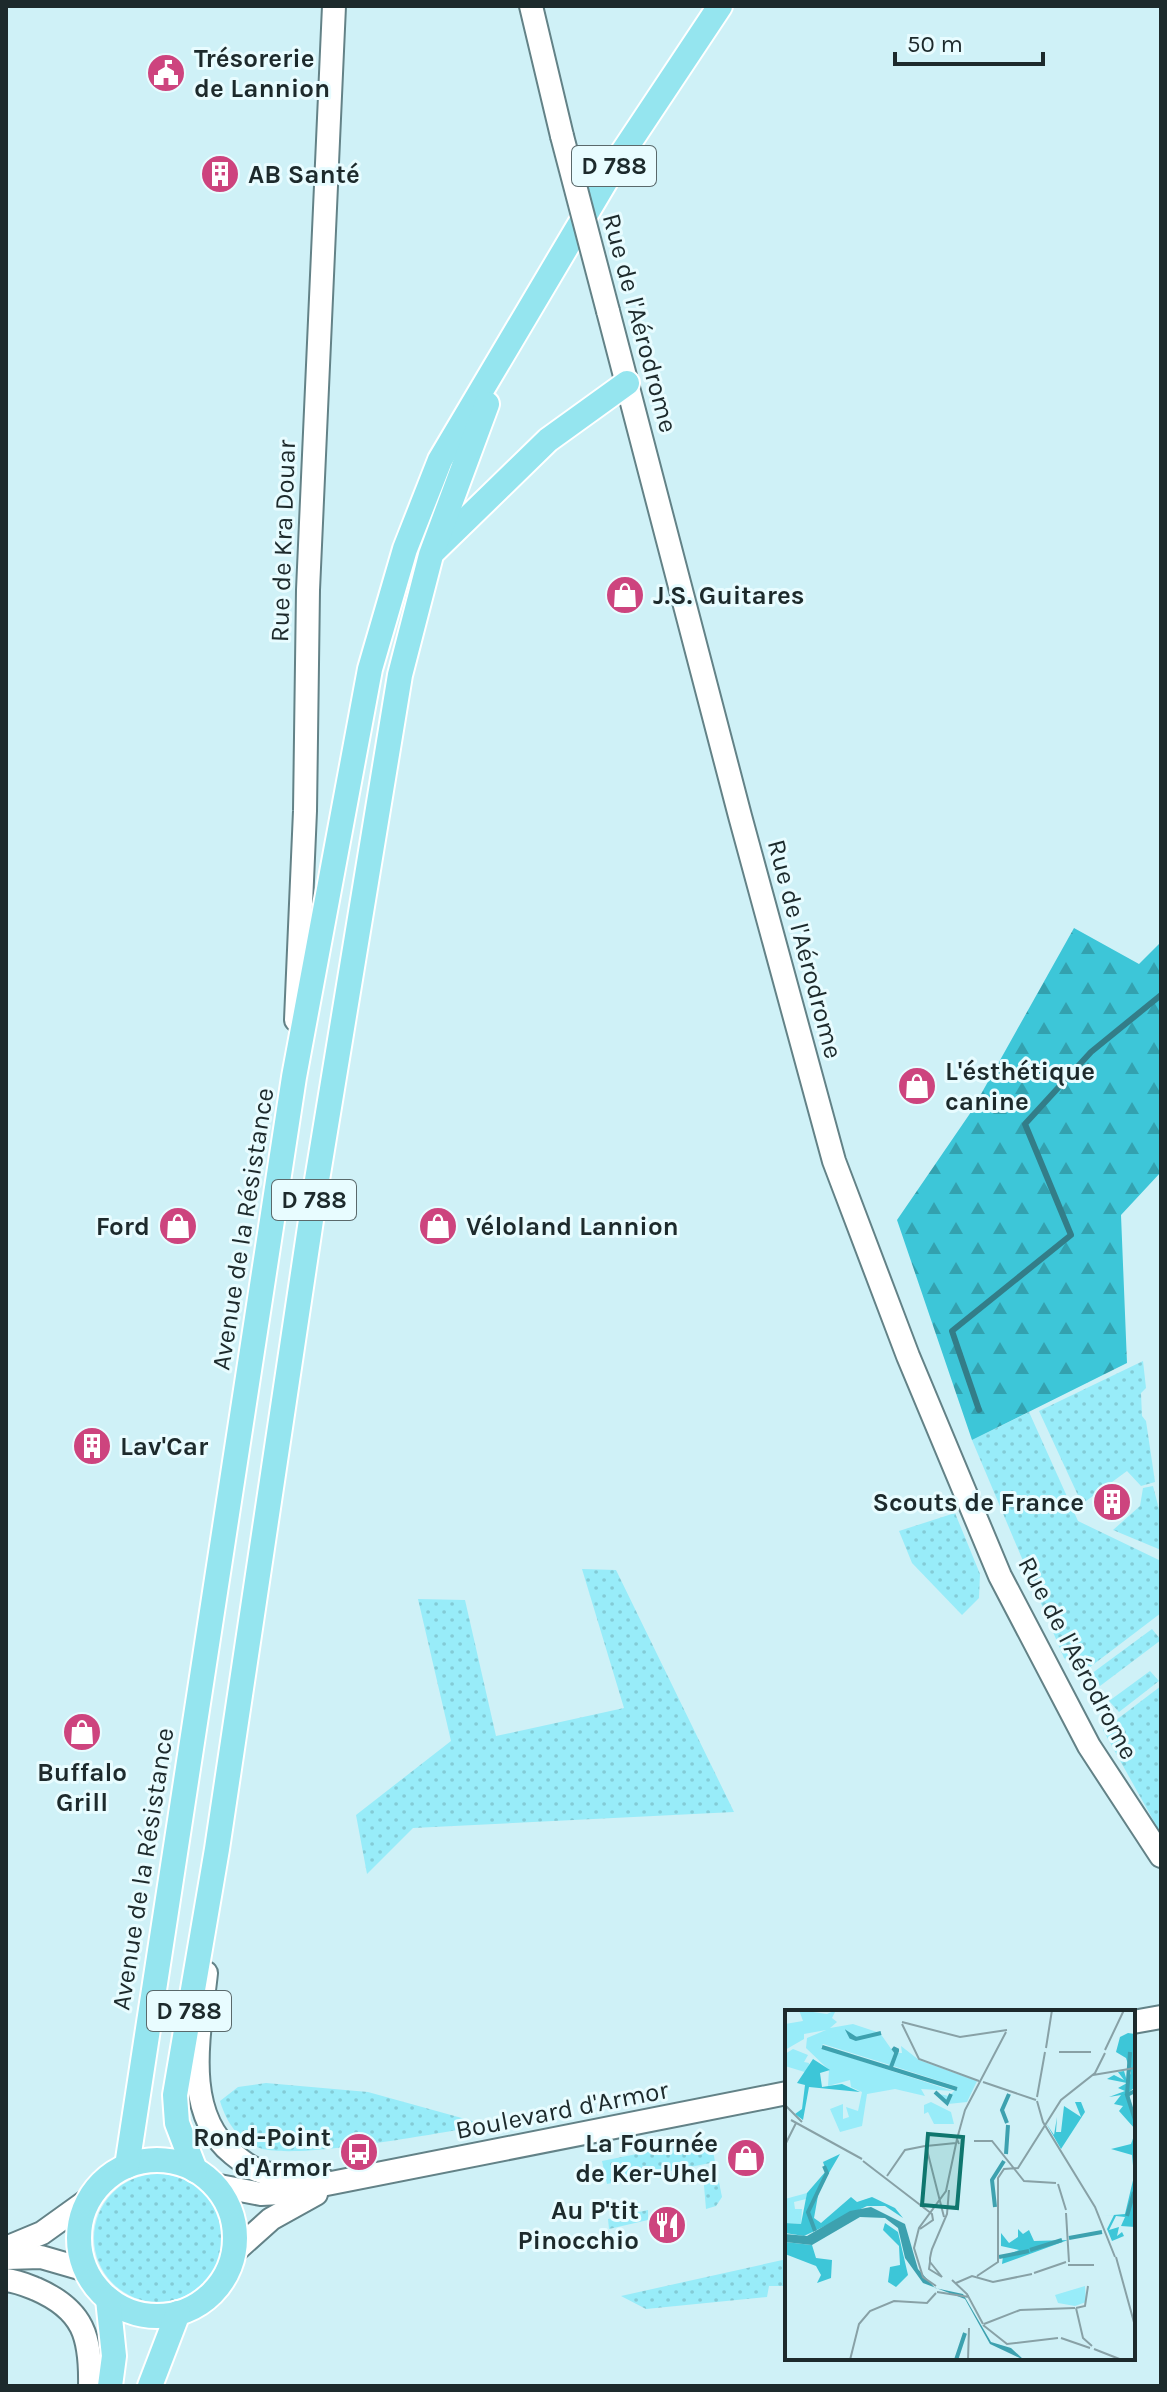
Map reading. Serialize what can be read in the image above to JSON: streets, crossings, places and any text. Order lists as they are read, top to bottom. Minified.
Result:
{"streets":{"main road":["D 788","Rue de l'Aérodrome","Rue de Kra Douar","Avenue de la Résistance","Boulevard d'Armor"]},"crossings":[["Rue de Kra Douar","Avenue de la Résistance"],["Avenue de la Résistance","Boulevard d'Armor"]],"places":{"public building":["Trésorerie de Lannion"],"building":["AB Santé","Lav'Car","Scouts de France"],"shop":["J.S. Guitares","L'ésthétique canine","Ford","Véloland Lannion","Buffalo Grill","La Fournée de Ker-Uhel"],"bus stop":["Rond-Point d'Armor"],"restaurant":["Au P'tit Pinocchio"]},"scale_bar":"50 m"}
